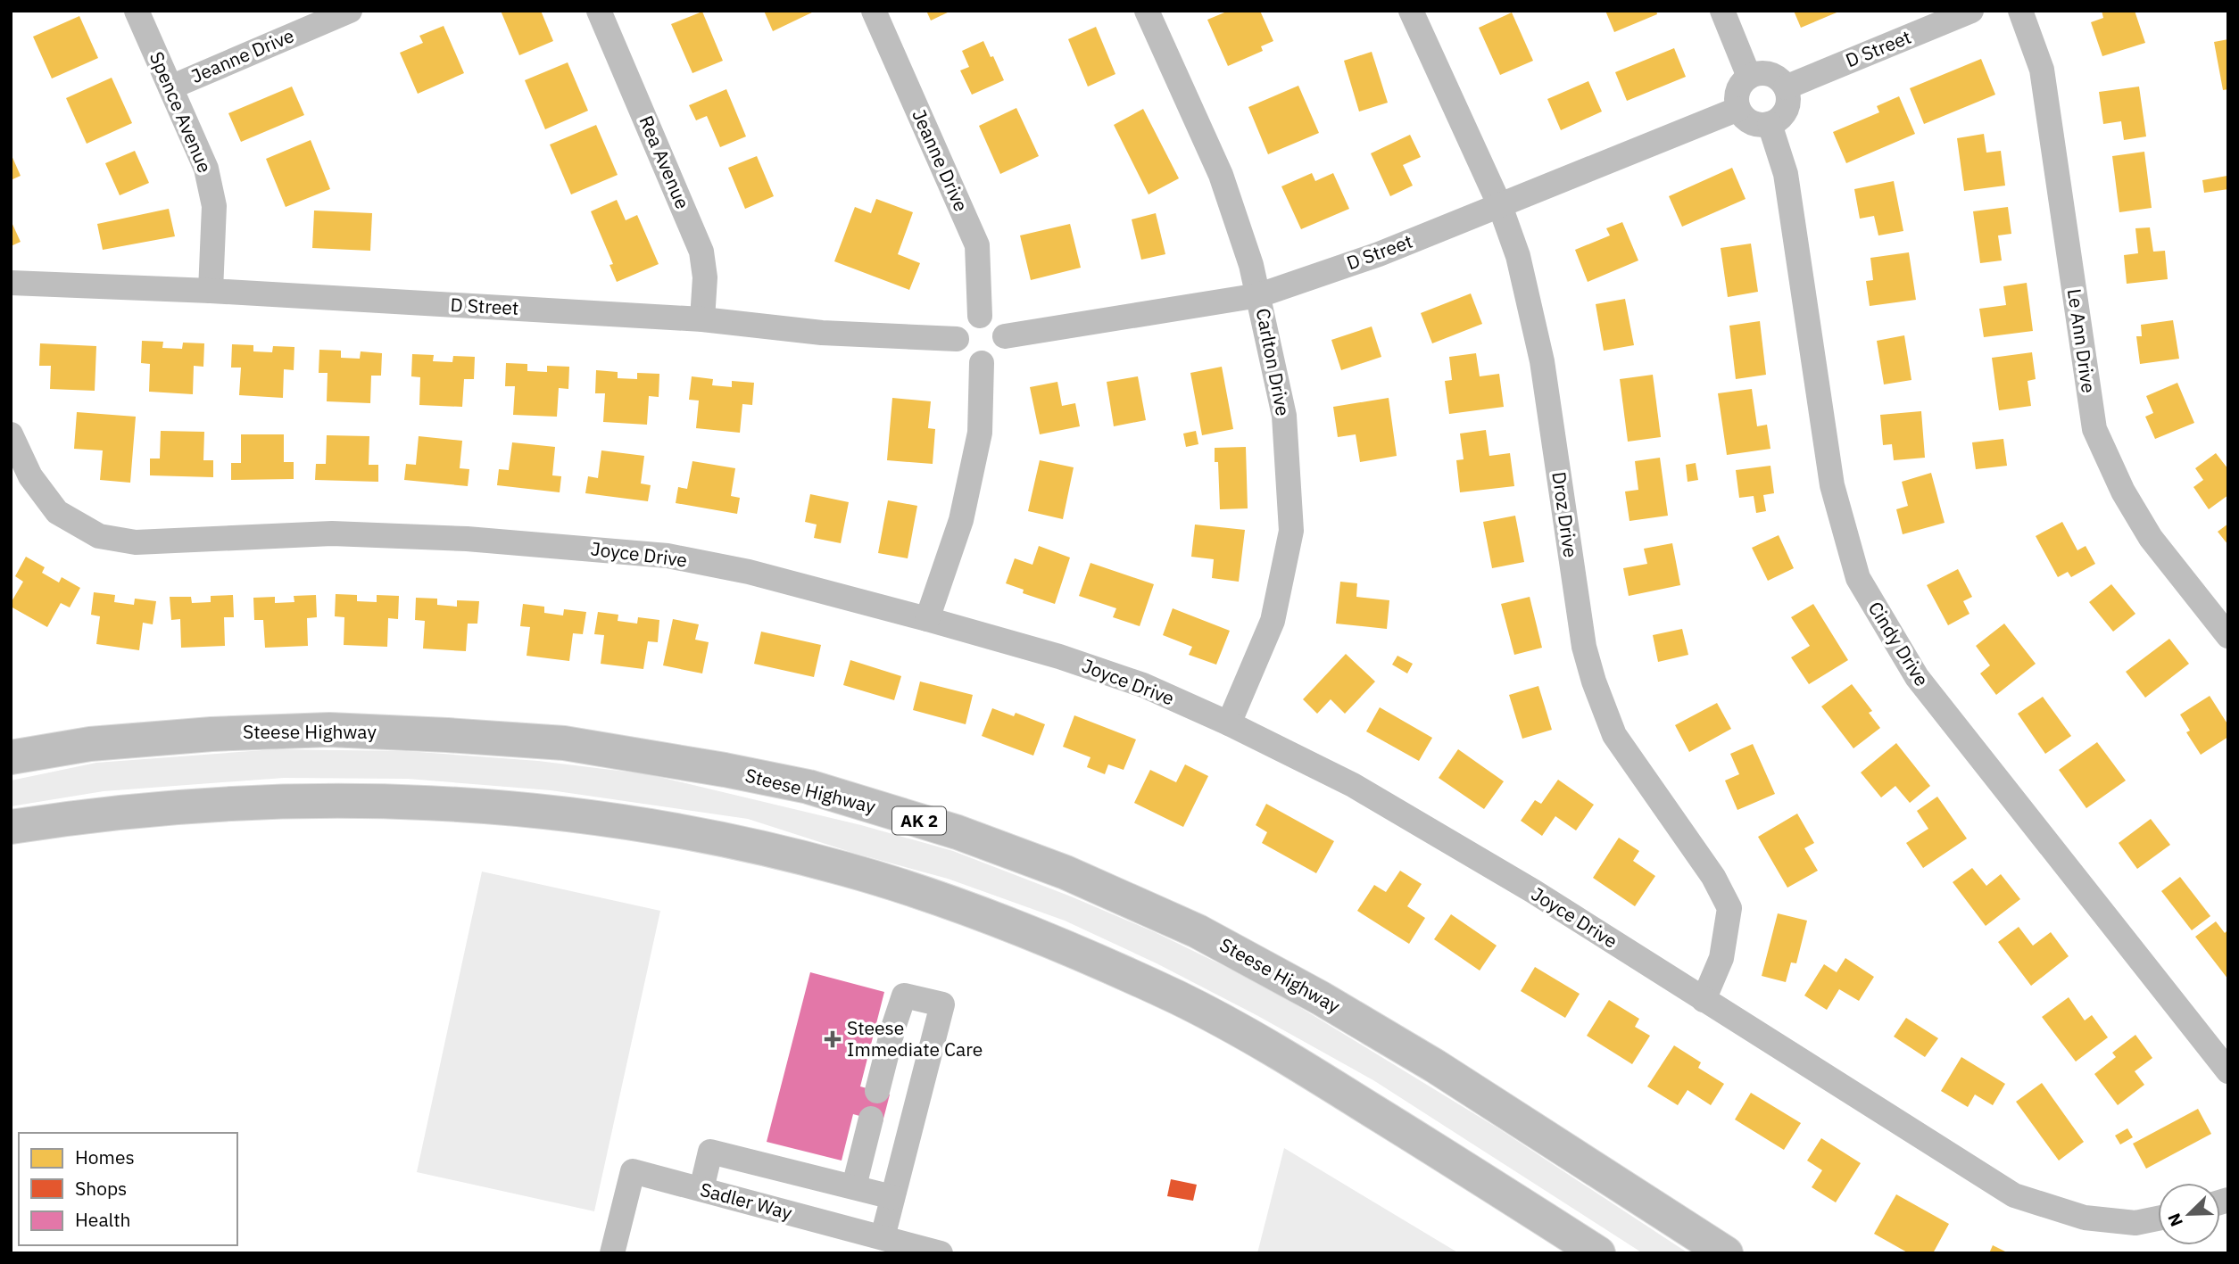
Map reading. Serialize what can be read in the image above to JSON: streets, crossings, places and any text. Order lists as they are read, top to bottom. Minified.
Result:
{"streets":{"highway":["Steese Highway","AK 2"],"street":["D Street","Jeanne Drive","Spence Avenue","Rea Avenue","Le Ann Drive","Carlton Drive","Droz Drive","Joyce Drive","Cindy Drive","Sadler Way"]},"crossings":[["D Street","Jeanne Drive"],["D Street","Spence Avenue"],["D Street","Rea Avenue"],["D Street","Carlton Drive"],["D Street","Droz Drive"],["D Street","Cindy Drive"],["Jeanne Drive","Spence Avenue"],["Carlton Drive","Joyce Drive"],["Droz Drive","Joyce Drive"]],"places":{"health":["Steese Immediate Care"]},"legend":["Homes","Shops","Health"],"north":"bottom left"}
